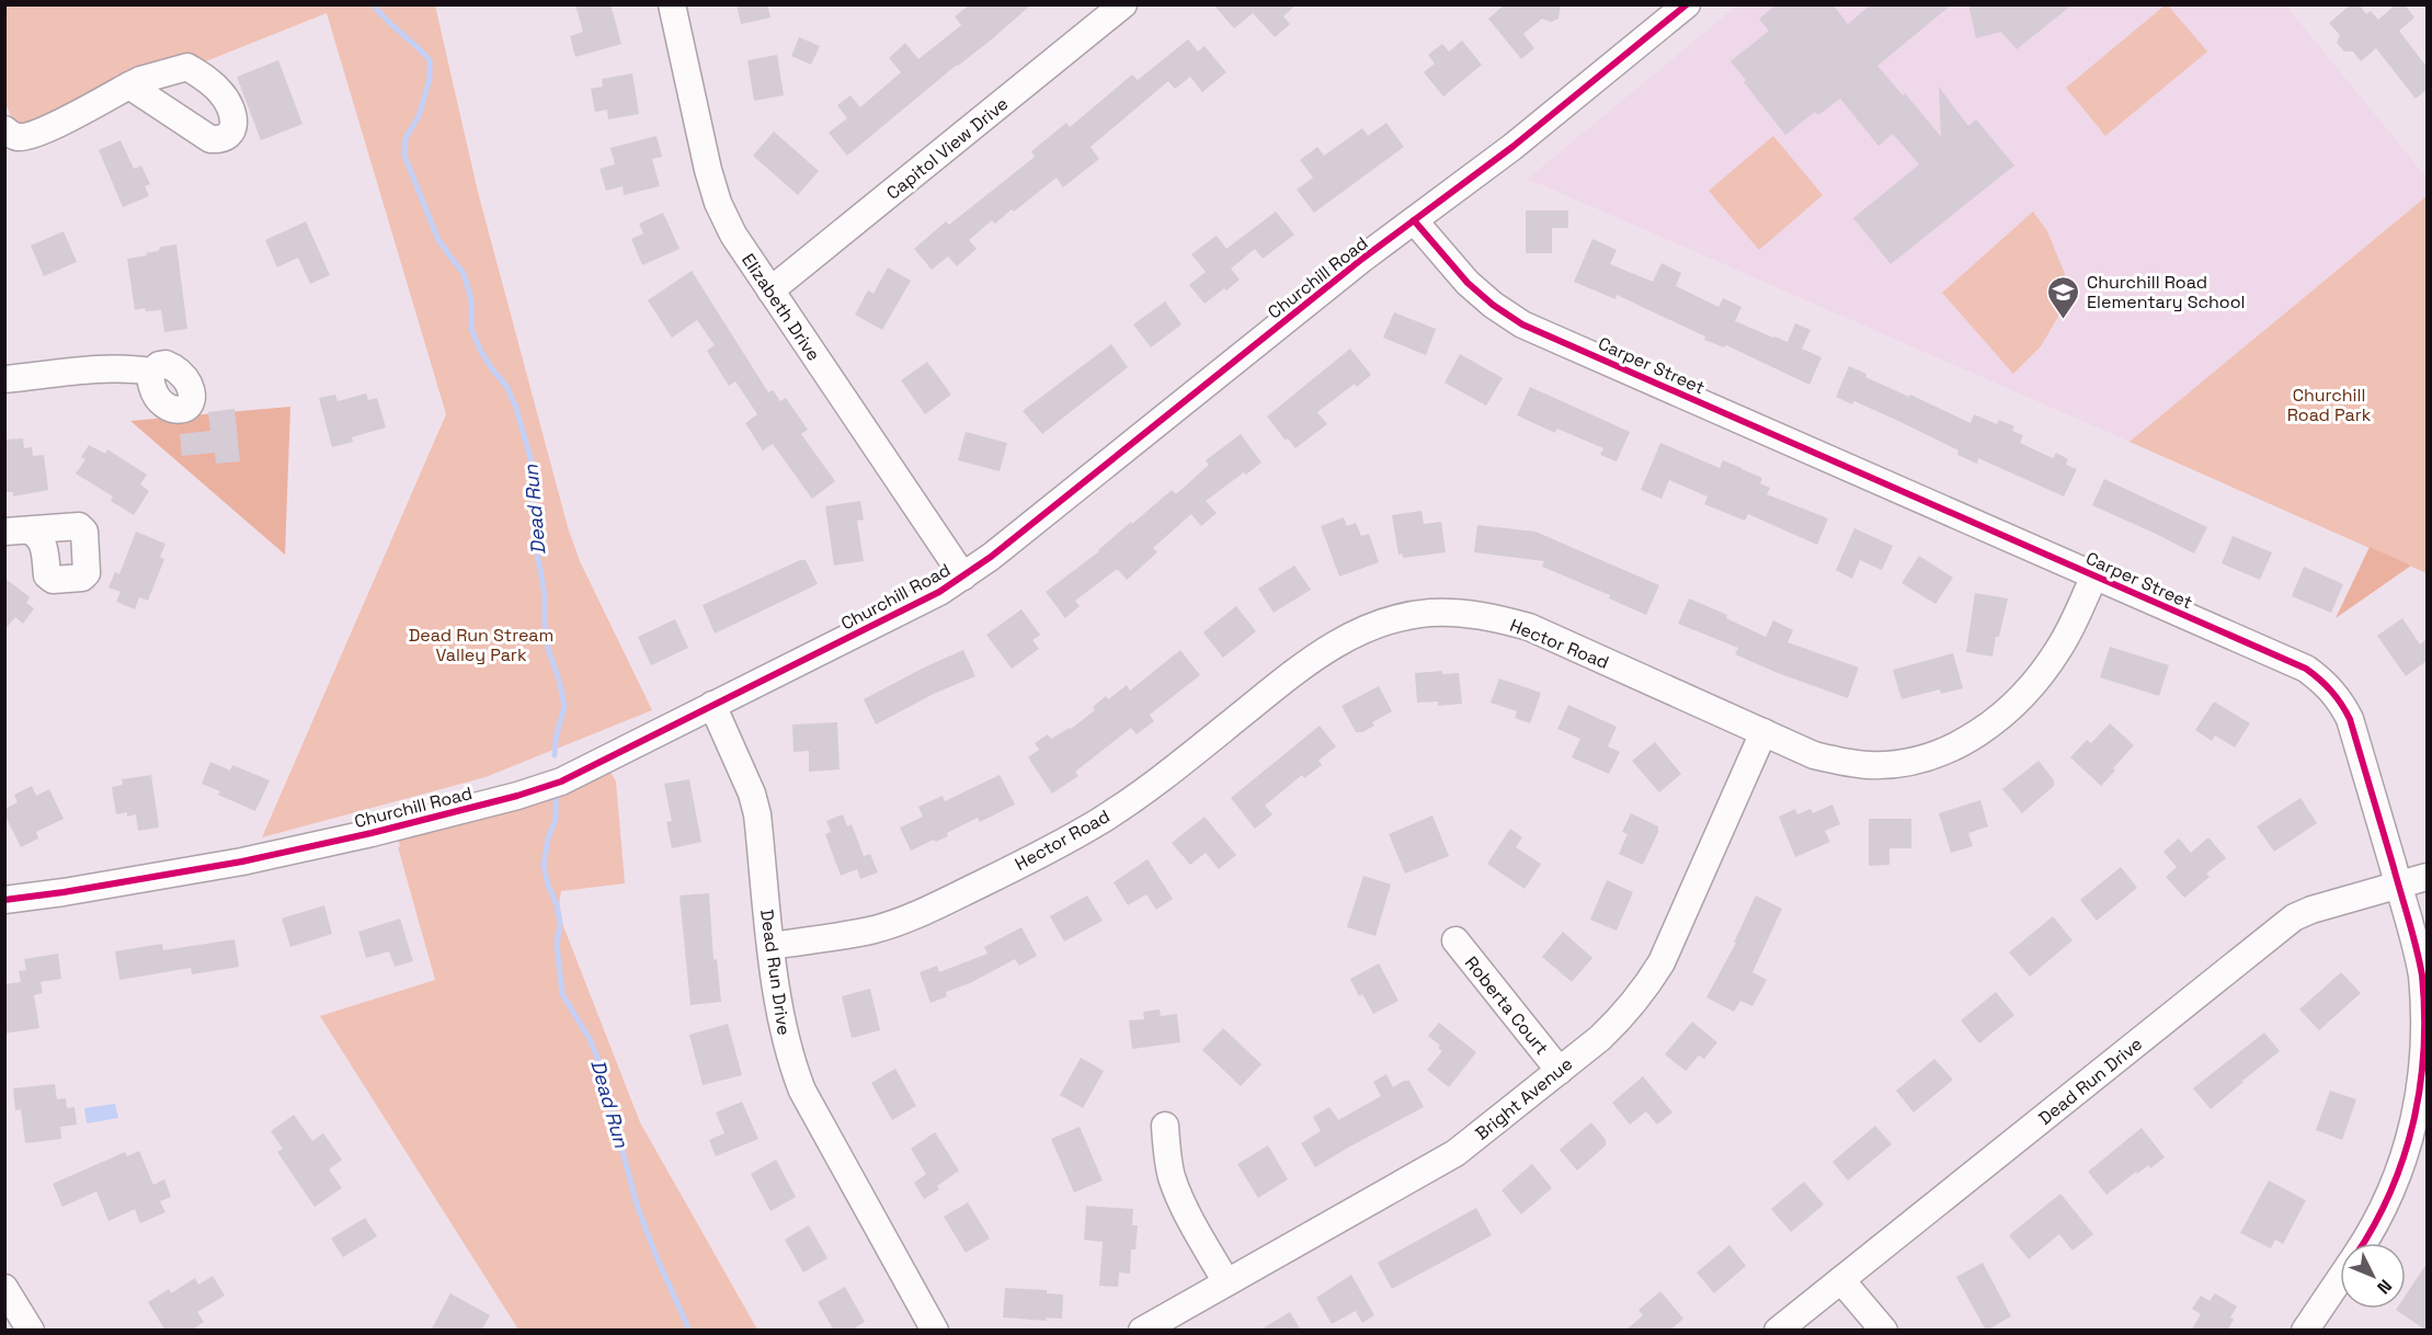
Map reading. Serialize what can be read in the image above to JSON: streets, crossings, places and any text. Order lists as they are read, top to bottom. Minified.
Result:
{"streets":{"street":["Capitol View Drive","Churchill Road","Elizabeth Drive","Carper Street","Hector Road","Dead Run Drive","Roberta Court","Bright Avenue"]},"crossings":[["Capitol View Drive","Elizabeth Drive"],["Churchill Road","Elizabeth Drive"],["Churchill Road","Carper Street"],["Churchill Road","Dead Run Drive"],["Carper Street","Hector Road"],["Carper Street","Dead Run Drive"],["Hector Road","Dead Run Drive"],["Hector Road","Bright Avenue"],["Roberta Court","Bright Avenue"]],"water":["Dead Run"],"parks":["Churchill Road Park","Dead Run Stream Valley Park"],"places":{"school or university":["Churchill Road Elementary School"]},"north":"bottom right"}
